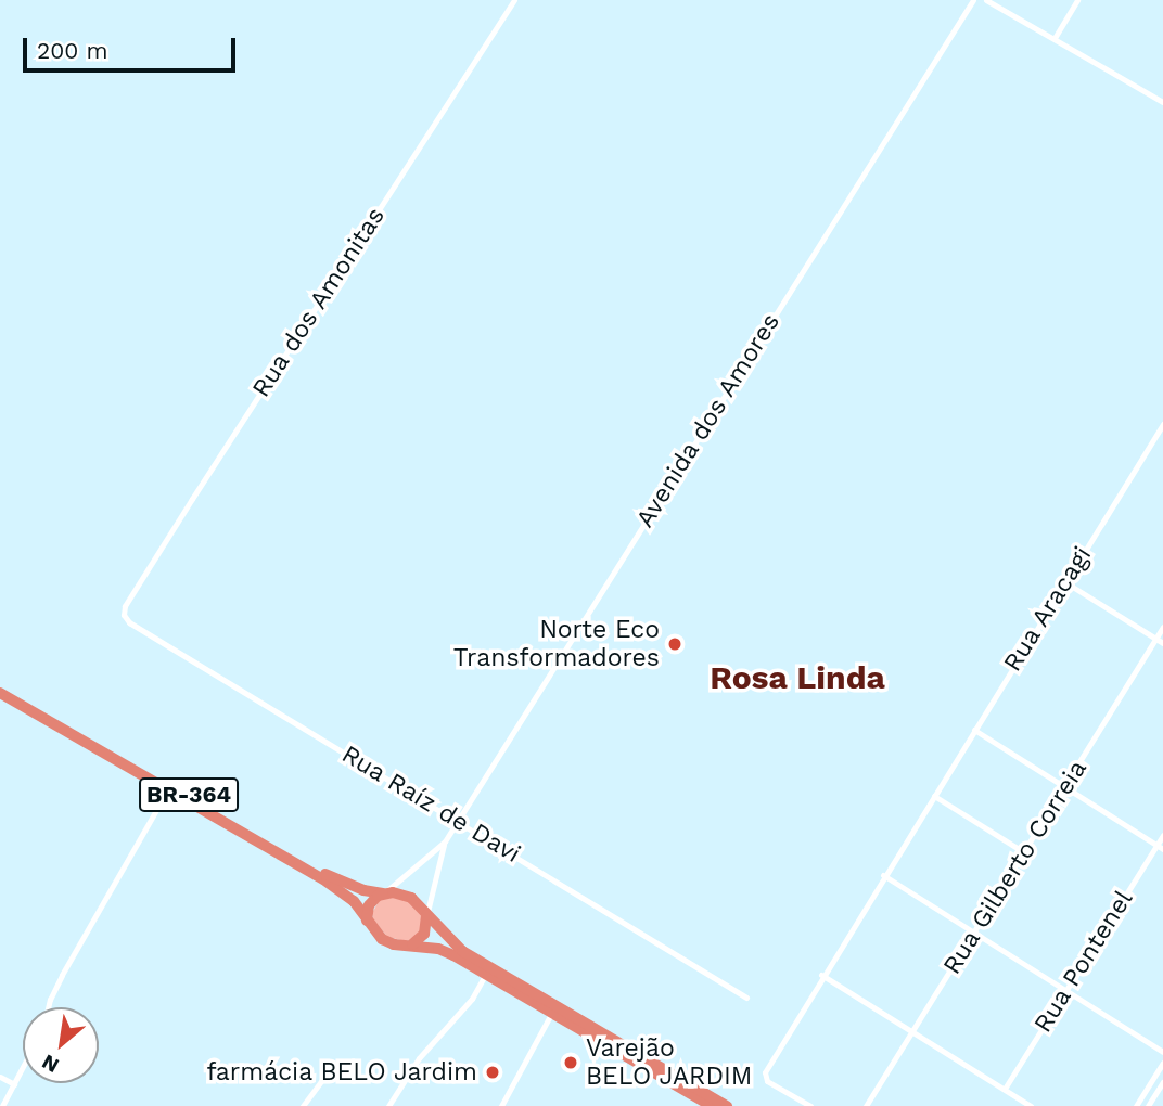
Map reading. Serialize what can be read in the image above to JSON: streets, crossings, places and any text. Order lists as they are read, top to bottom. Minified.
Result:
{"streets":{"highway":["BR-364"],"street":["Rua dos Amonitas","Avenida dos Amores","Rua Aracagi","Rua Raíz de Davi","Rua Gilberto Correia","Rua Pontenel"]},"crossings":[["Rua dos Amonitas","Rua Raíz de Davi"],["Avenida dos Amores","BR-364"],["Avenida dos Amores","Rua Raíz de Davi"]],"districts":["Rosa Linda"],"places":["Norte Eco Transformadores","Varejão BELO JARDIM","farmácia BELO Jardim"],"scale_bar":"200 m","north":"bottom left"}
